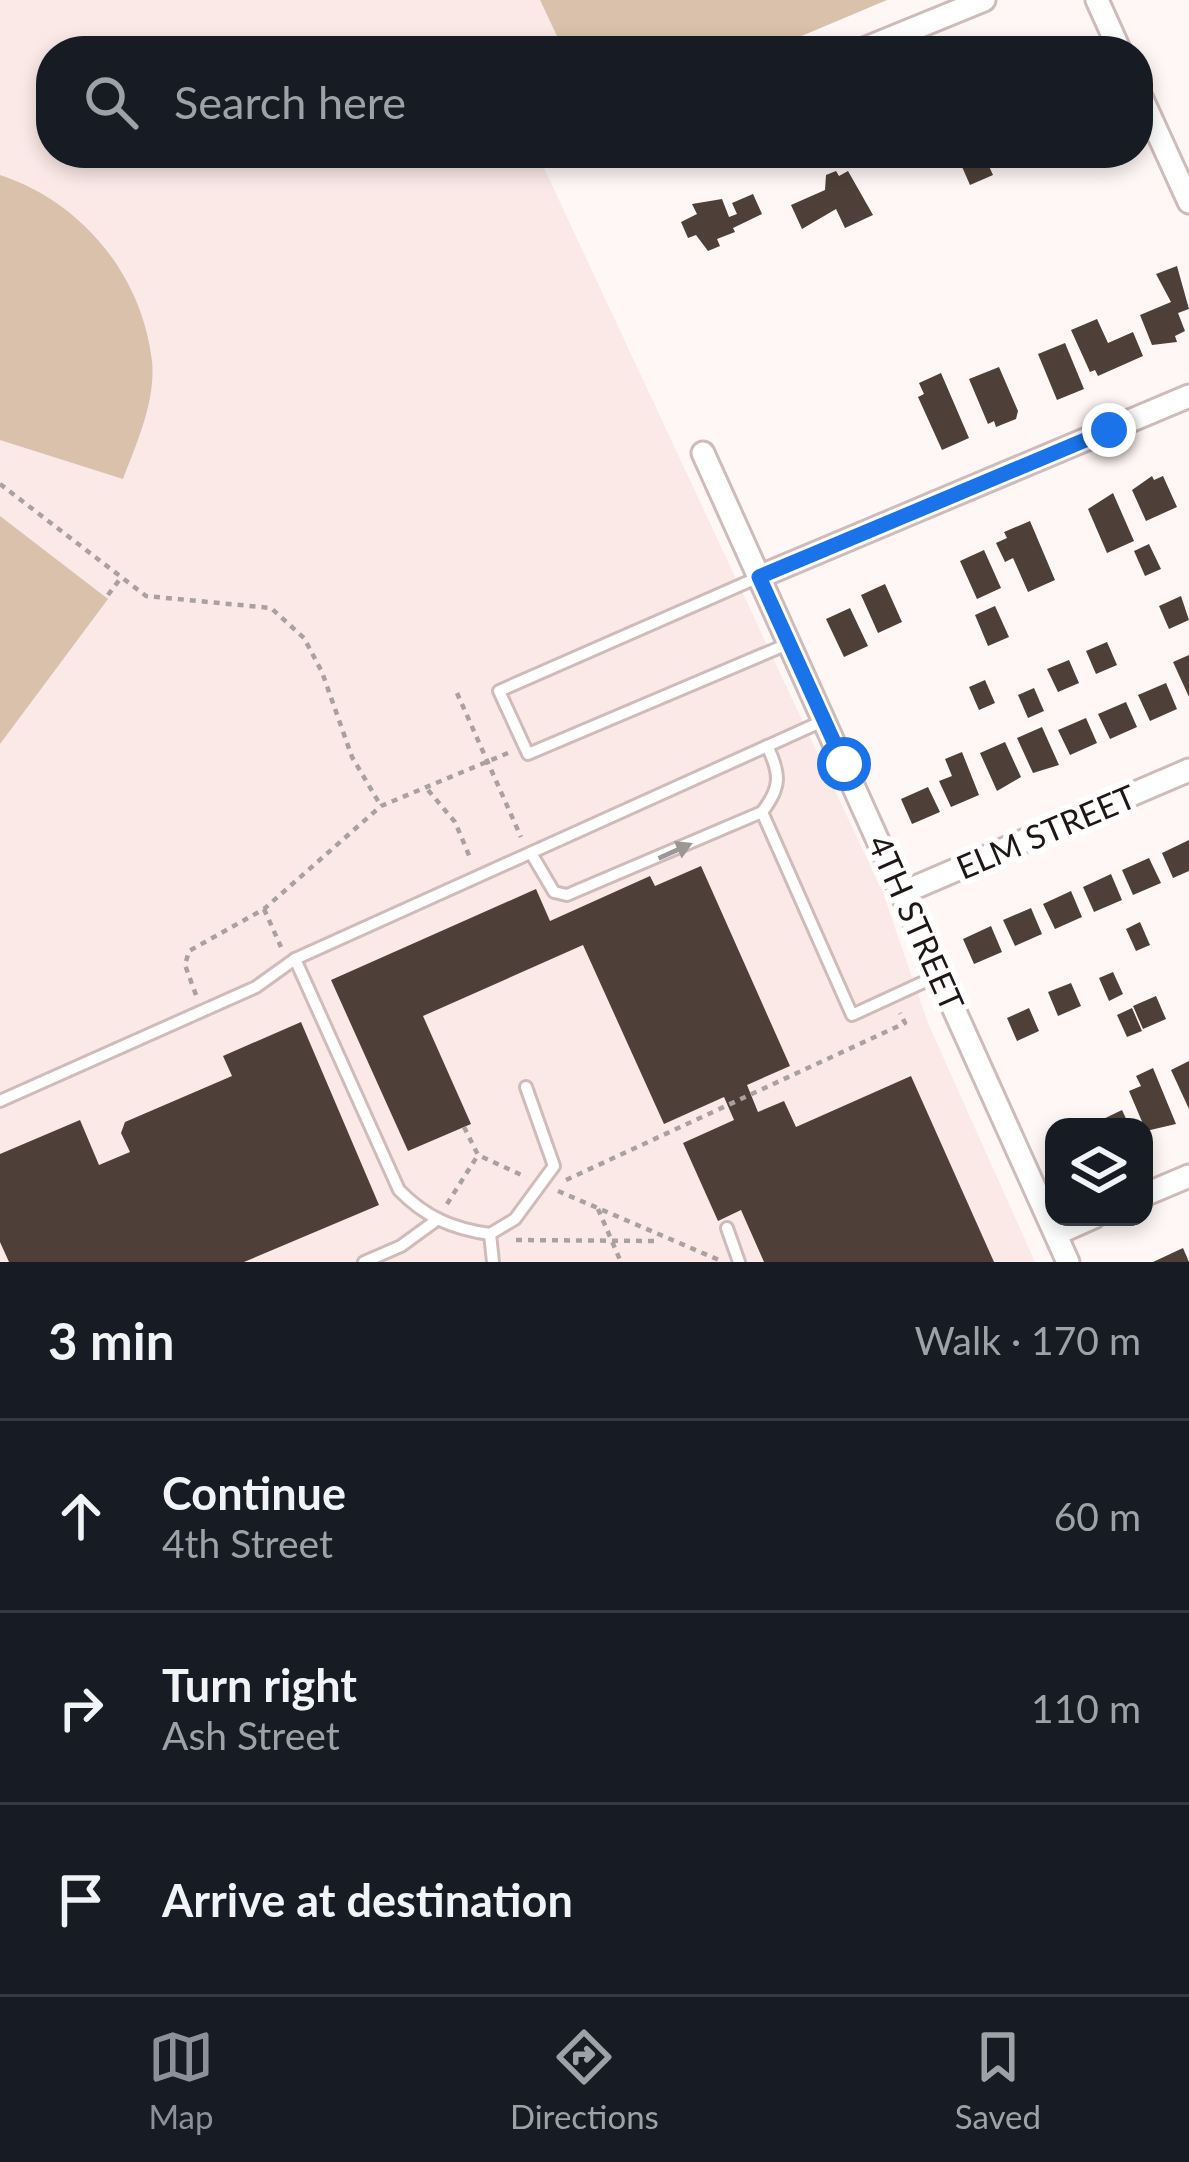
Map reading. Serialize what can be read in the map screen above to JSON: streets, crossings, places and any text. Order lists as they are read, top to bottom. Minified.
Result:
{"streets":{"street":["ELM STREET","4TH STREET"]},"crossings":[["ELM STREET","4TH STREET"]],"page":{"search":"Search here","heading":["3 min","Walk · 170 m"],"list":[["Continue","4th Street","60 m"],["Turn right","Ash Street","110 m"],"Arrive at destination"],"nav":["Map","Directions","Saved"]}}
